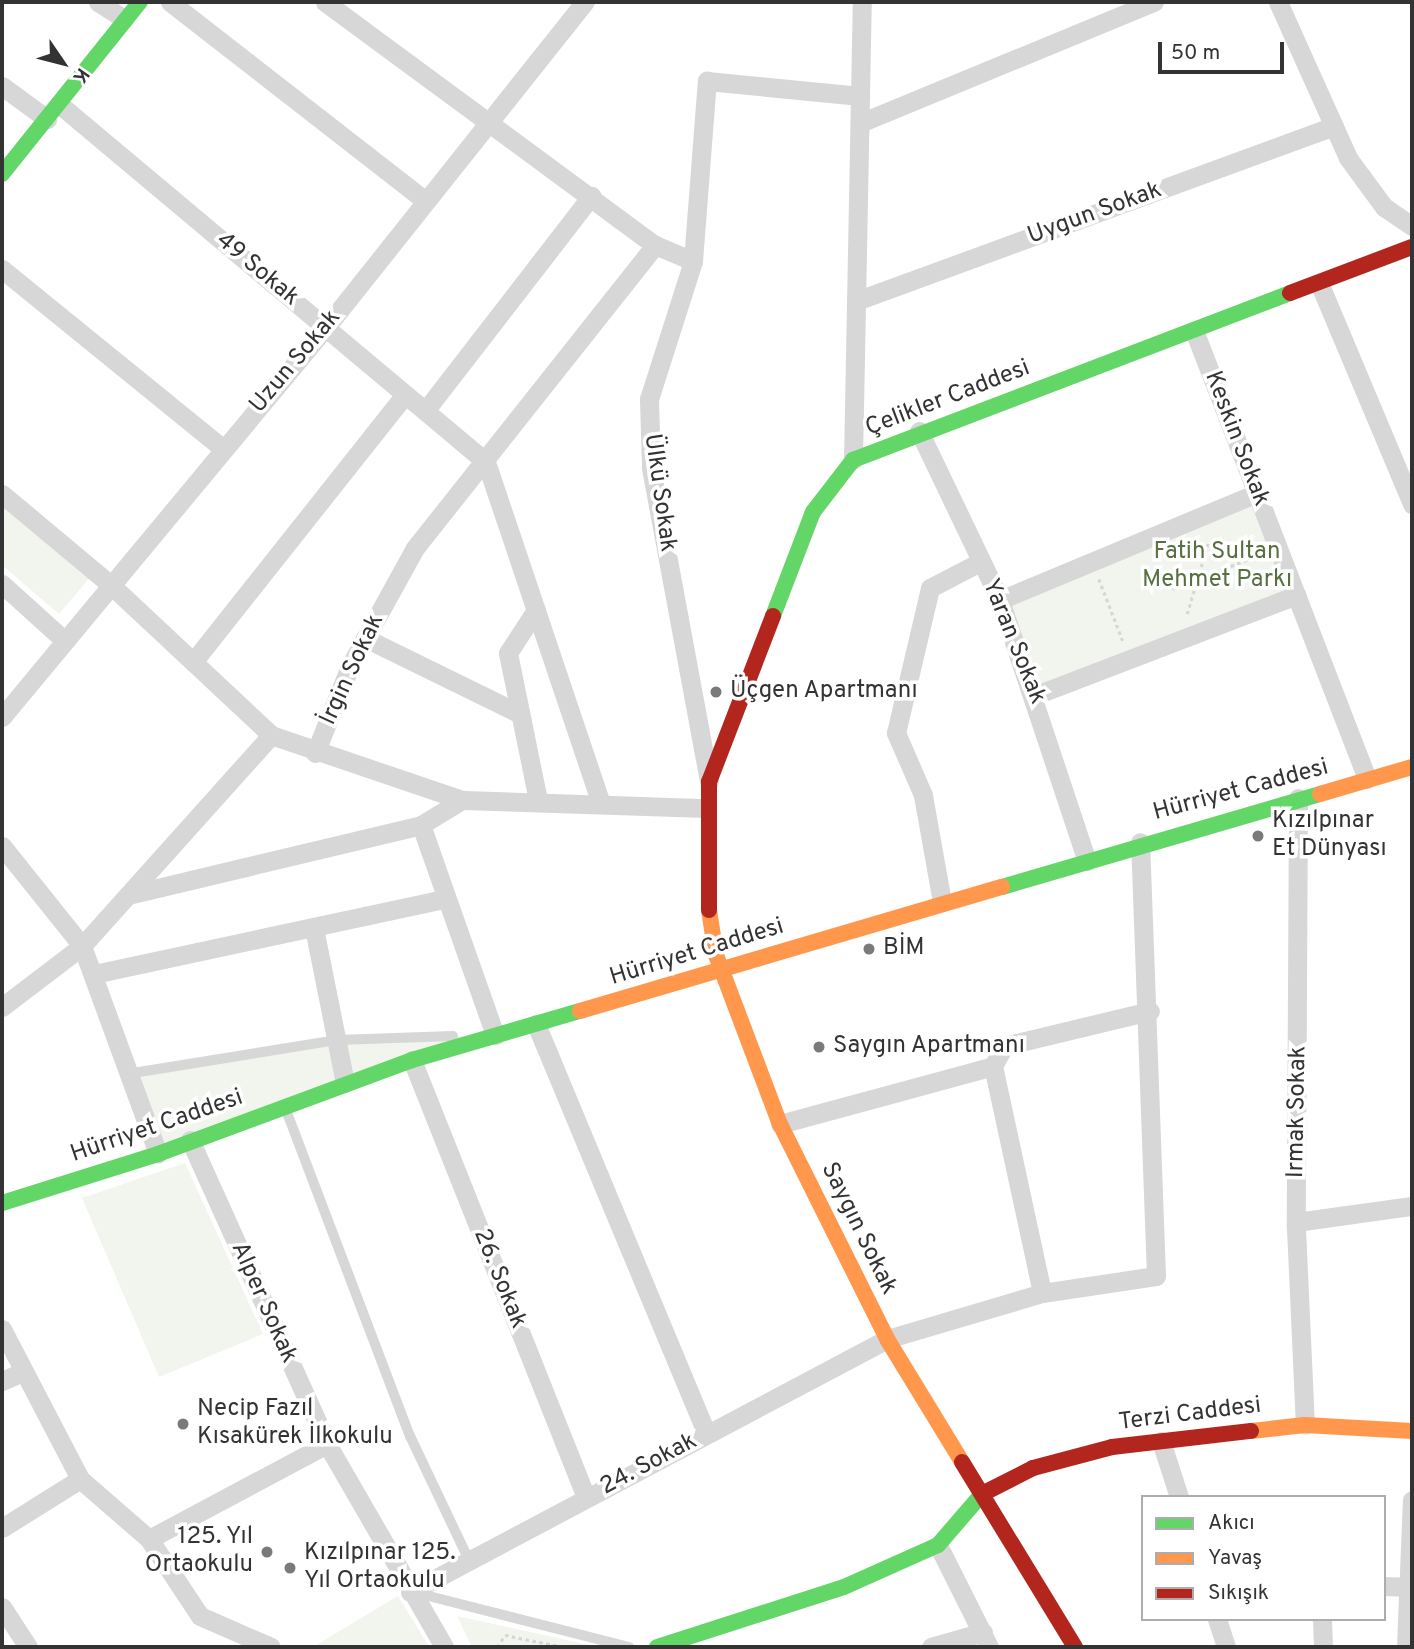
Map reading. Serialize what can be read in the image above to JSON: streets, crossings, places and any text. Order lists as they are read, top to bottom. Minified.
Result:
{"streets":{"street":["Uygun Sokak","49 Sokak","Uzun Sokak","Çelikler Caddesi","Keskin Sokak","Ülkü Sokak","Yaran Sokak","İrgin Sokak","Hürriyet Caddesi","Irmak Sokak","Saygın Sokak","26. Sokak","Alper Sokak","Terzi Caddesi","24. Sokak"]},"crossings":[["49 Sokak","Uzun Sokak"],["49 Sokak","İrgin Sokak"],["Çelikler Caddesi","Keskin Sokak"],["Çelikler Caddesi","Ülkü Sokak"],["Çelikler Caddesi","Yaran Sokak"],["Çelikler Caddesi","Hürriyet Caddesi"],["Çelikler Caddesi","Saygın Sokak"],["Keskin Sokak","Hürriyet Caddesi"],["Yaran Sokak","Hürriyet Caddesi"],["Hürriyet Caddesi","Irmak Sokak"],["Hürriyet Caddesi","Saygın Sokak"],["Hürriyet Caddesi","26. Sokak"],["Hürriyet Caddesi","Alper Sokak"],["Irmak Sokak","Terzi Caddesi"],["Saygın Sokak","Terzi Caddesi"],["Saygın Sokak","24. Sokak"],["26. Sokak","24. Sokak"],["Alper Sokak","24. Sokak"]],"parks":["Fatih Sultan Mehmet Parkı"],"places":["Üçgen Apartmanı","Kızılpınar Et Dünyası","BİM","Saygın Apartmanı","Necip Fazıl Kısakürek İlkokulu","125. Yıl Ortaokulu","Kızılpınar 125. Yıl Ortaokulu"],"legend":["Akıcı","Yavaş","Sıkışık"],"scale_bar":"50 m","north":"bottom right"}
